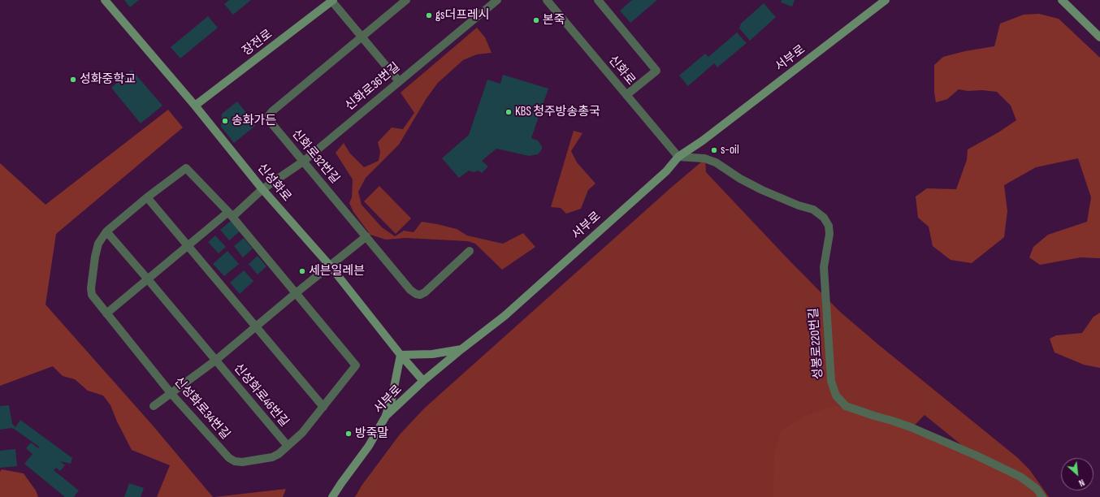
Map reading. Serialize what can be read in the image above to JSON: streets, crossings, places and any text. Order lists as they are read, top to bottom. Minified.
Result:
{"streets":{"main road":["장전로","서부로","신성화로"],"street":["신화로","신화로36번길","신화로32번길","성봉로220번길","신성화로46번길","신성화로34번길"]},"crossings":[["장전로","신성화로"],["서부로","신화로"],["서부로","신성화로"],["서부로","성봉로220번길"],["신화로","성봉로220번길"],["신화로36번길","신화로32번길"],["신화로36번길","신성화로"],["신화로36번길","신성화로46번길"],["신화로36번길","신성화로34번길"],["신화로32번길","신성화로46번길"],["신성화로","신성화로46번길"],["신성화로46번길","신성화로34번길"]],"places":["gs더프레시","본죽","성화중학교","KBS 청주방송총국","송화가든","s-oil","세븐일레븐","방죽말"],"north":"bottom right"}
